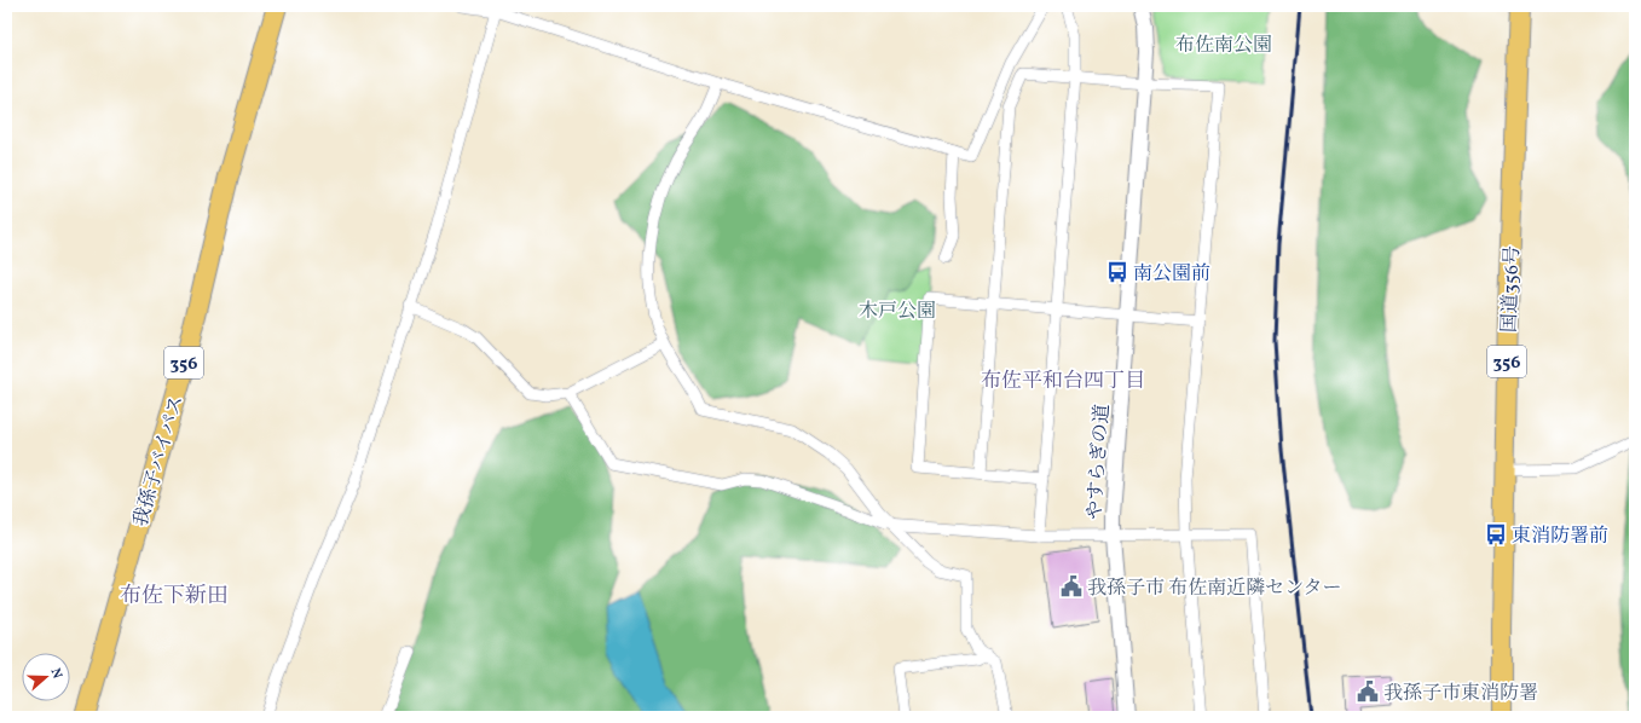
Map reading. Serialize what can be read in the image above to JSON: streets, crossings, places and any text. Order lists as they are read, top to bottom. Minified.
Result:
{"streets":{"highway":["国道356号","356","我孫子バイパス"],"street":["やすらぎの道"]},"districts":["布佐平和台四丁目","布佐下新田"],"parks":["布佐南公園","木戸公園"],"places":{"bus stop":["南公園前","東消防署前"],"public building":["我孫子市 布佐南近隣センター","我孫子市東消防署"]},"north":"right"}
